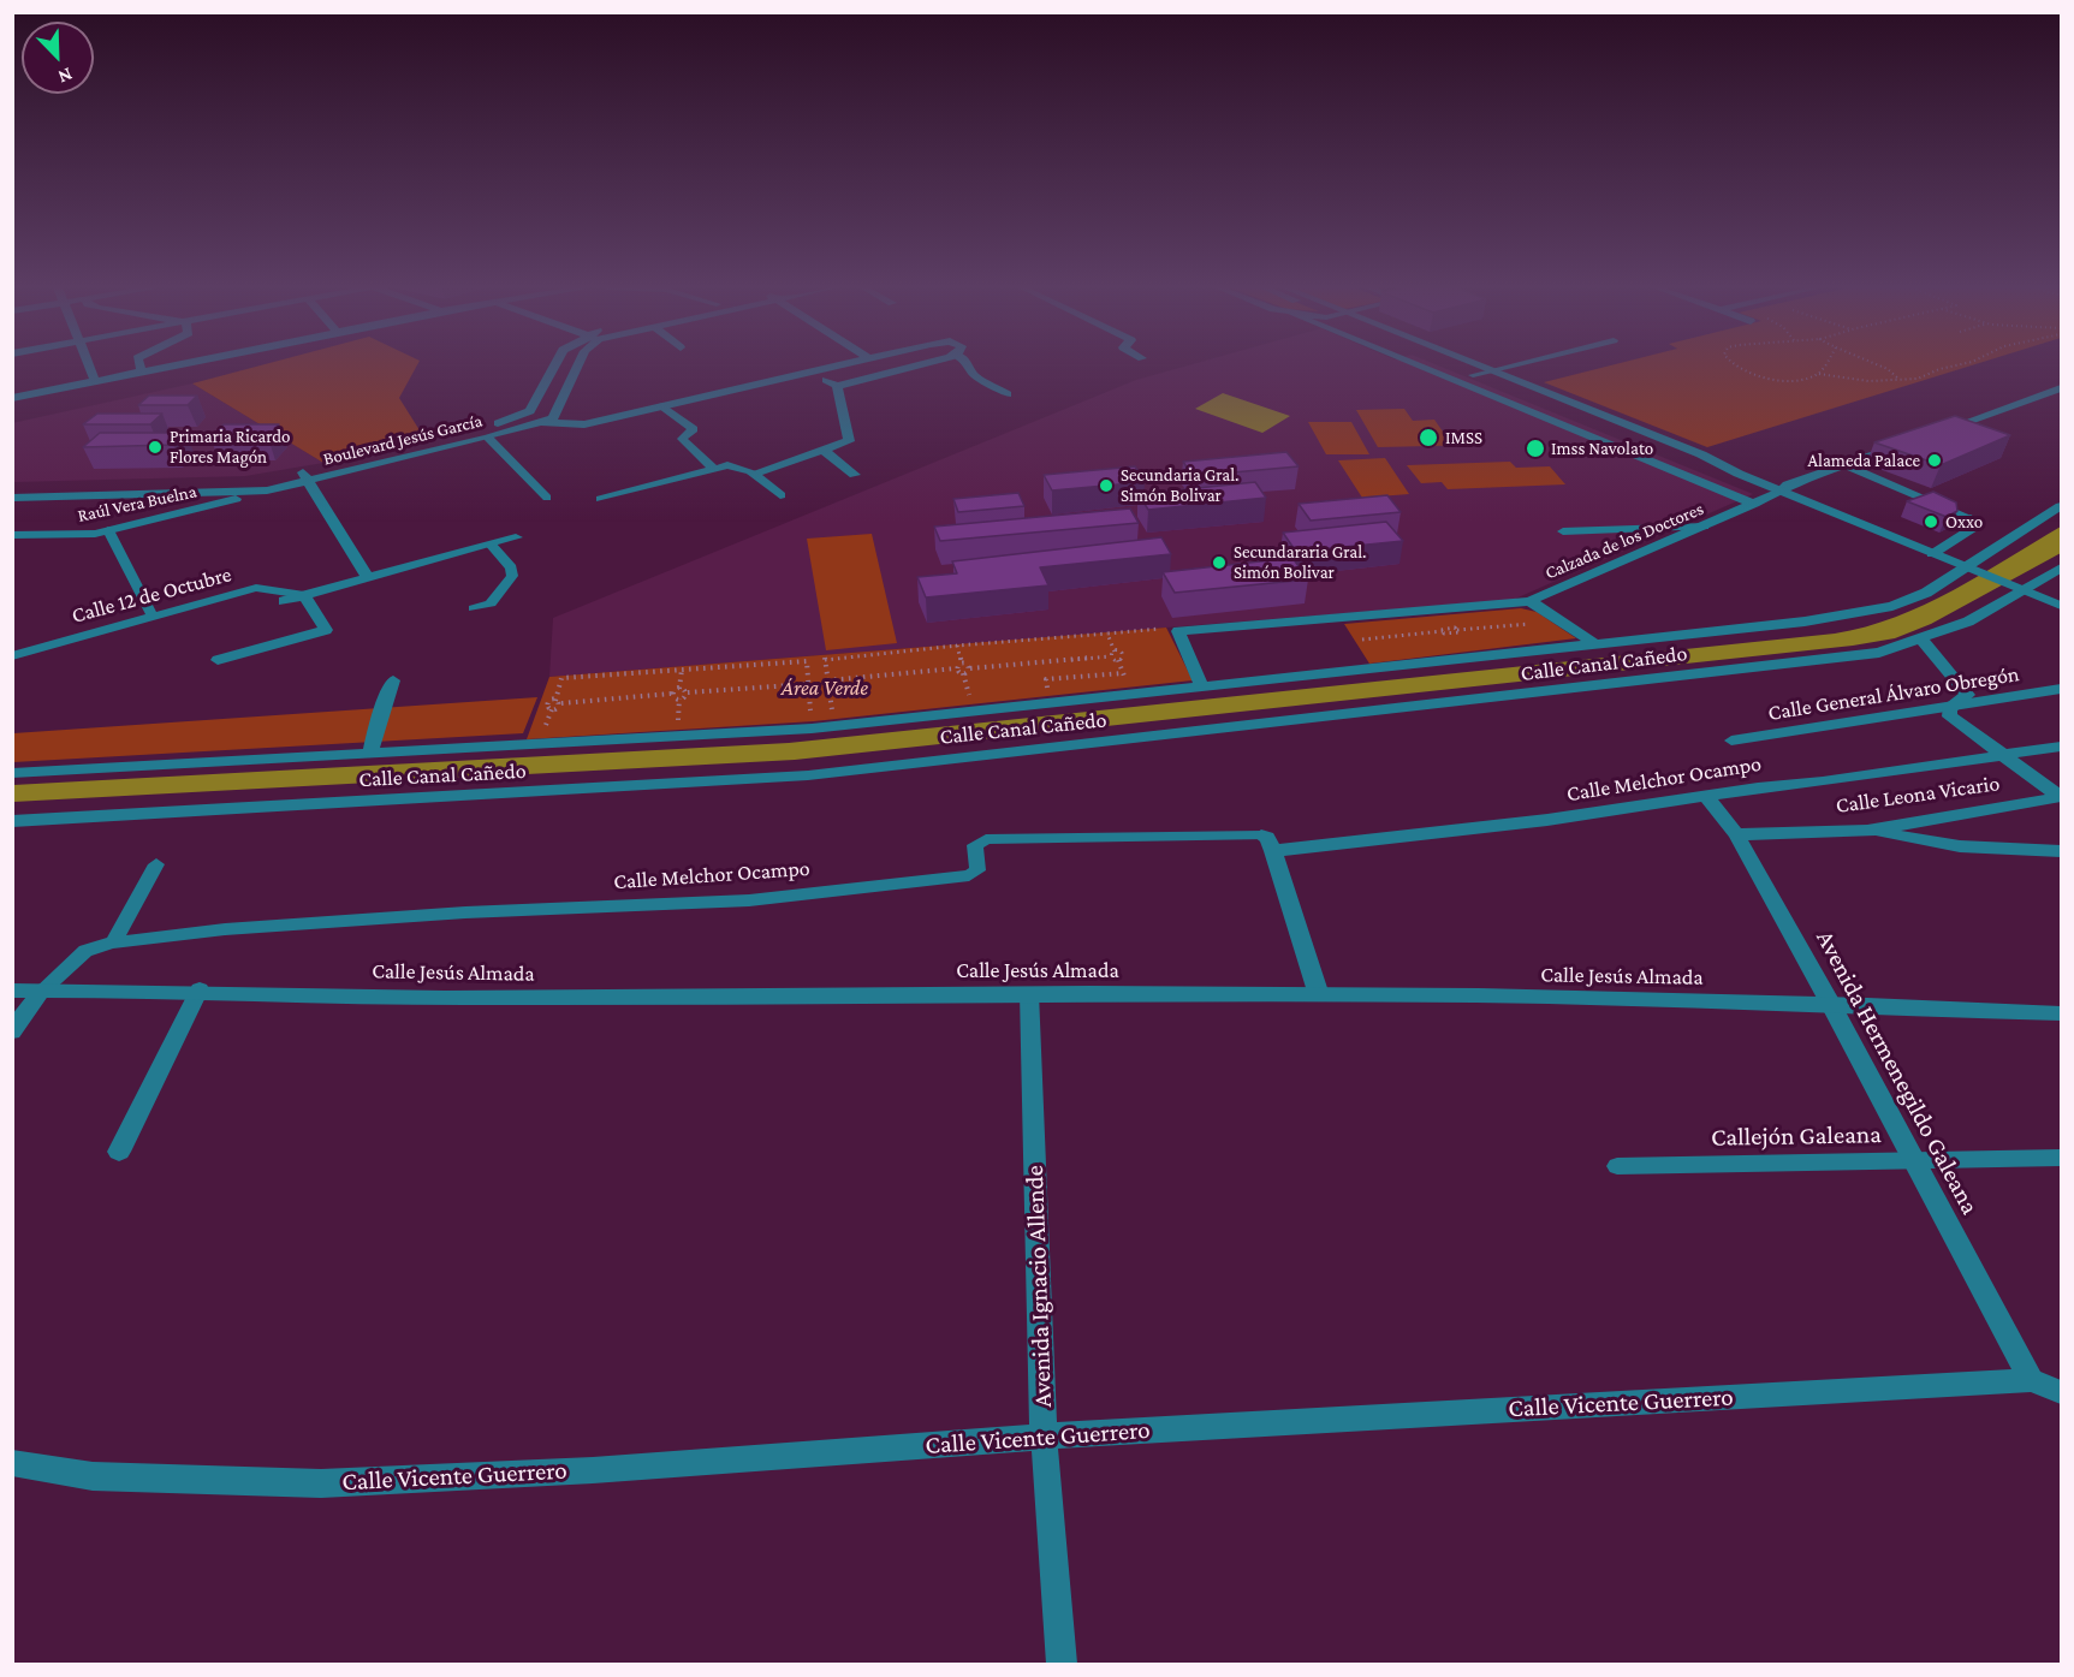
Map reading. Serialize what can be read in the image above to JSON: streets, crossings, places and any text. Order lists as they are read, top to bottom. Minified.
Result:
{"streets":{"street":["Boulevard Jesús García","Raúl Vera Buelna","Calzada de los Doctores","Calle 12 de Octubre","Calle Canal Cañedo","Calle Melchor Ocampo","Calle Leona Vicario","Calle Jesús Almada","Avenida Hermenegildo Galeana","Avenida Ignacio Allende","Calle Vicente Guerrero"],"lane":["Calle General Álvaro Obregón","Callejón Galeana"]},"crossings":[["Boulevard Jesús García","Raúl Vera Buelna"],["Calle Melchor Ocampo","Calle Jesús Almada"],["Calle Melchor Ocampo","Avenida Hermenegildo Galeana"],["Calle Leona Vicario","Avenida Hermenegildo Galeana"],["Calle Jesús Almada","Avenida Hermenegildo Galeana"],["Calle Jesús Almada","Avenida Ignacio Allende"],["Avenida Hermenegildo Galeana","Callejón Galeana"],["Avenida Hermenegildo Galeana","Calle Vicente Guerrero"],["Avenida Ignacio Allende","Calle Vicente Guerrero"]],"parks":["Área Verde"],"places":["IMSS","Primaria Ricardo Flores Magón","Imss Navolato","Alameda Palace","Secundaria Gral. Simón Bolivar","Oxxo","Secundararia Gral. Simón Bolivar"],"north":"bottom right"}
